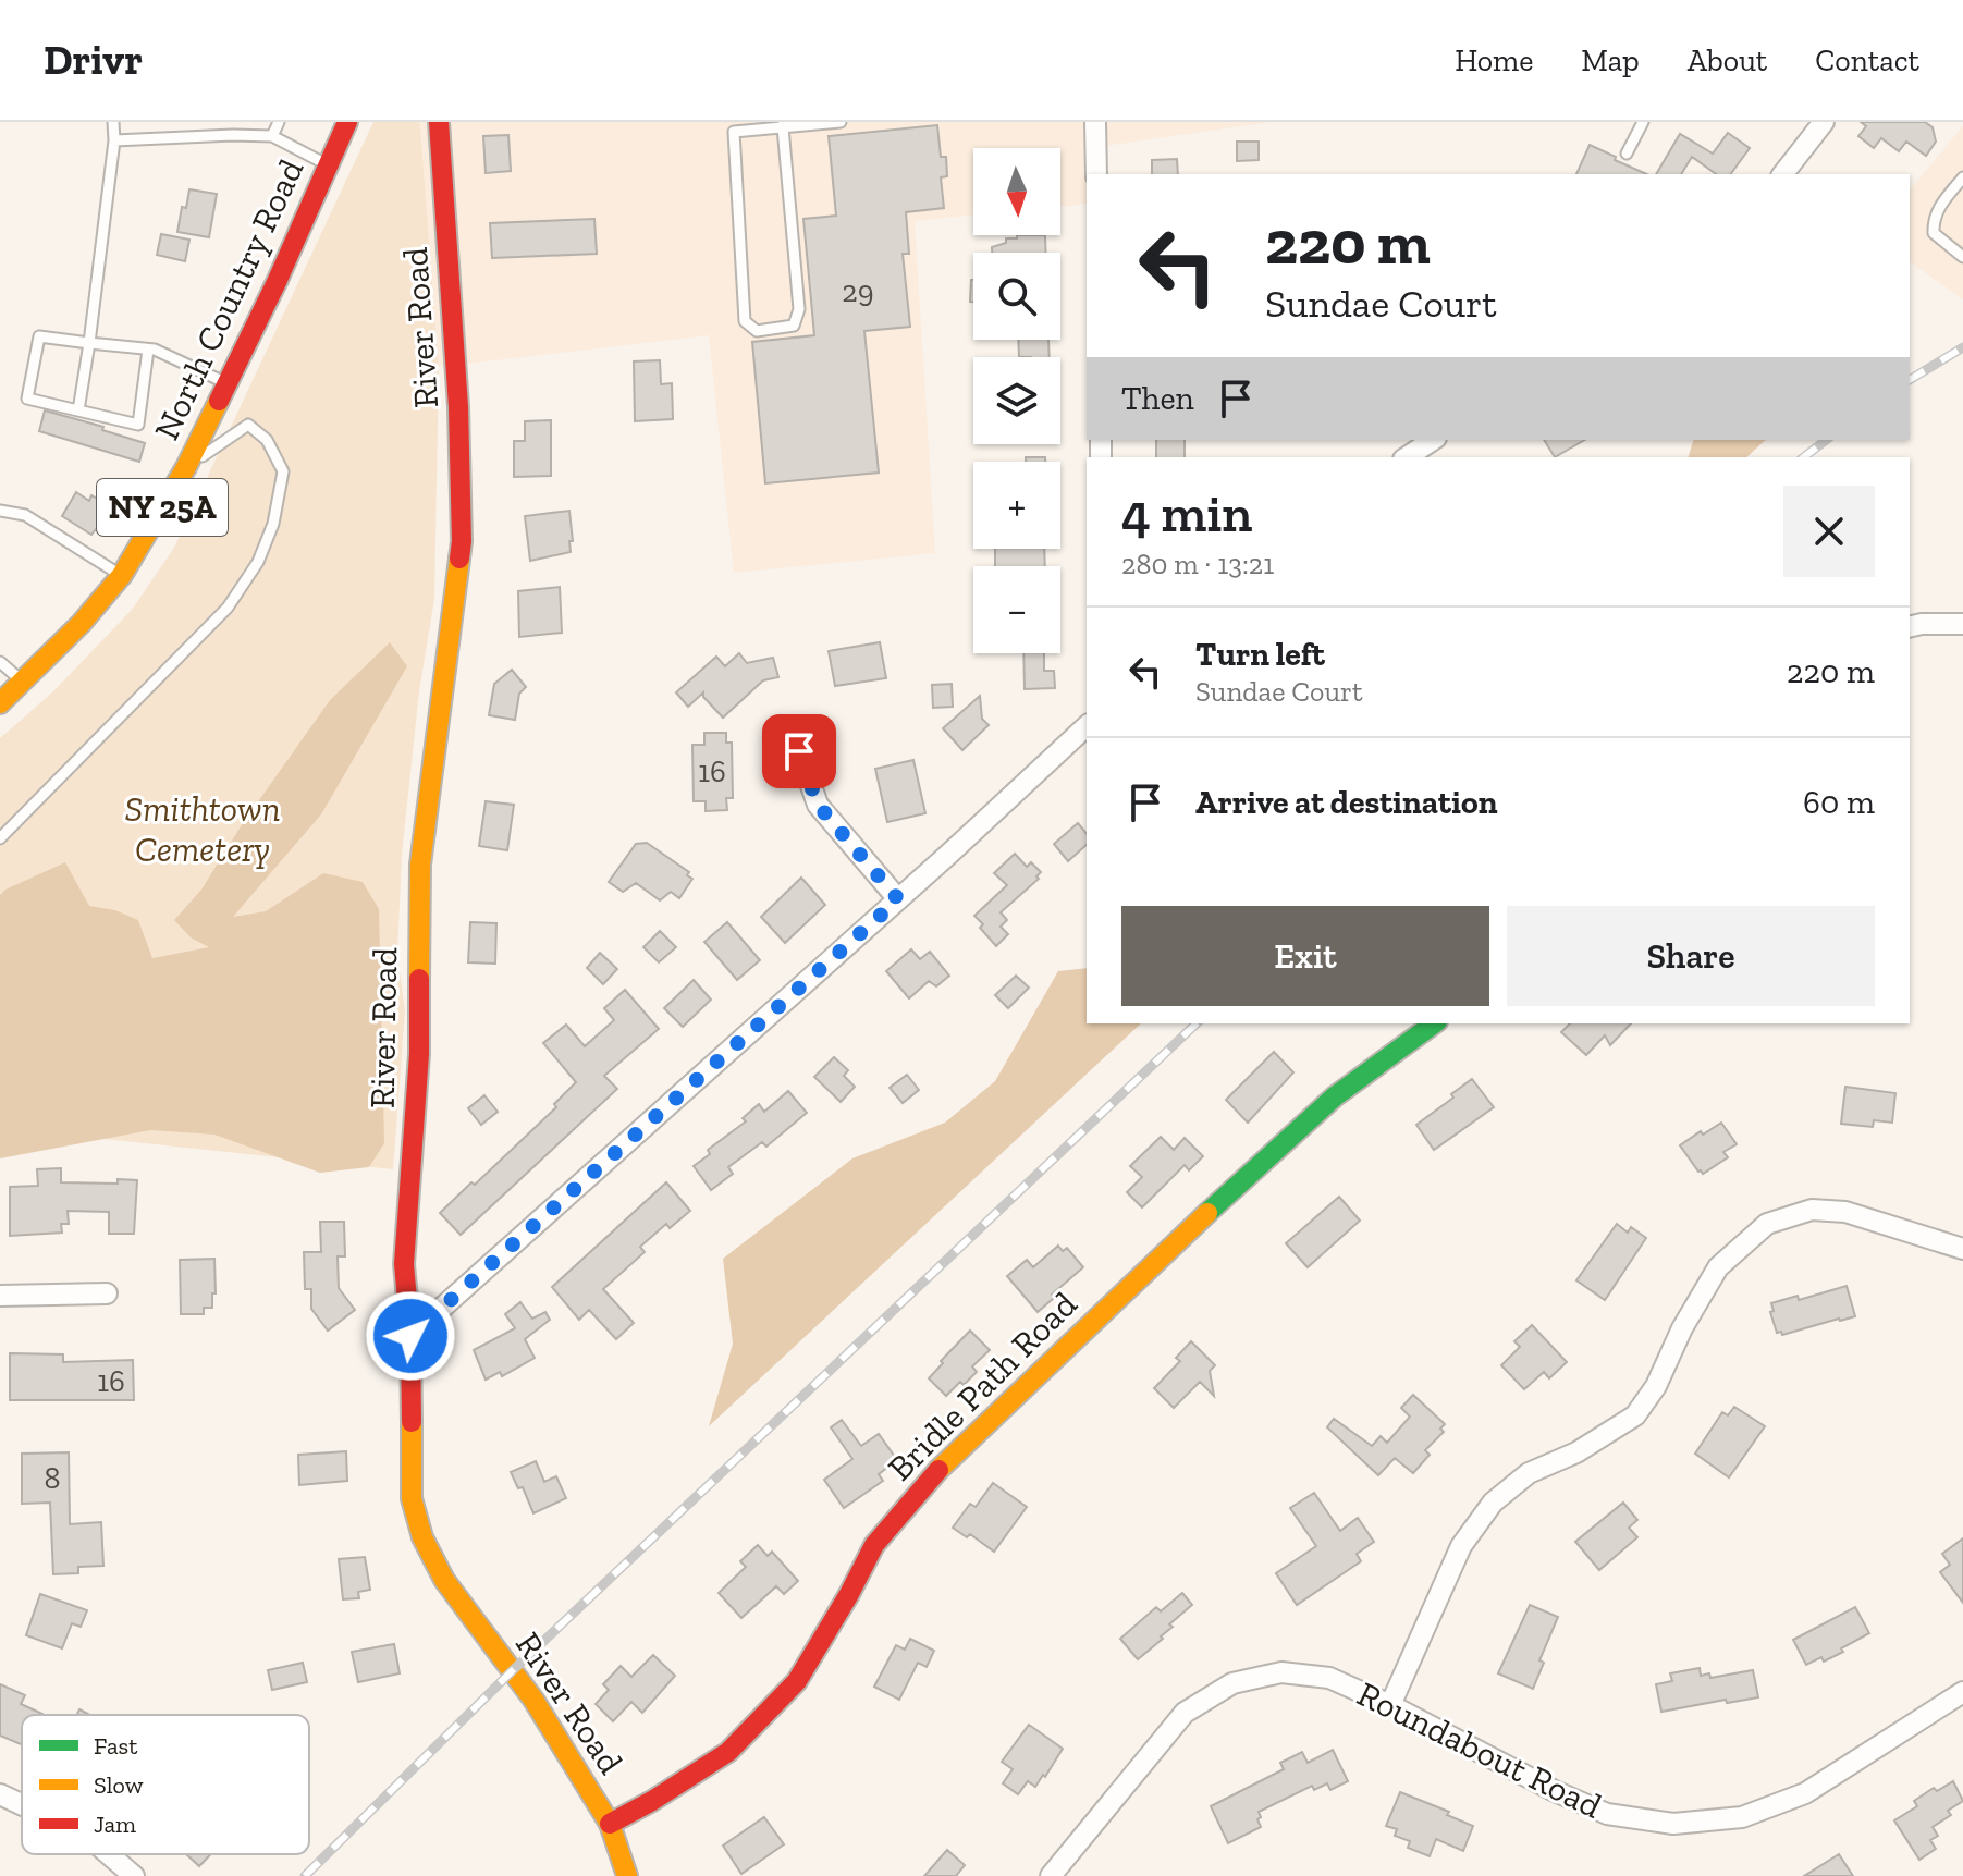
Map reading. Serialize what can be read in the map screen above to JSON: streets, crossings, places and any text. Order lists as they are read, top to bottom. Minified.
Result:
{"streets":{"street":["North Country Road","River Road","NY 25A","Bridle Path Road","Roundabout Road"]},"crossings":[["River Road","Bridle Path Road"]],"parks":["Smithtown Cemetery"],"house_numbers":["29","16","16","8"],"legend":["Fast","Slow","Jam"],"north":"bottom","page":{"header":"Drivr","nav":["Home","Map","About","Contact"],"map_buttons":["+","−"],"turn":["220 m","Sundae Court"],"then":"Then","heading":["4 min","280 m · 13:21"],"list":[{"name":"Turn left","note":"Sundae Court","value":"220 m"},{"name":"Arrive at destination","value":"60 m"}],"buttons":["Exit","Share"]}}
